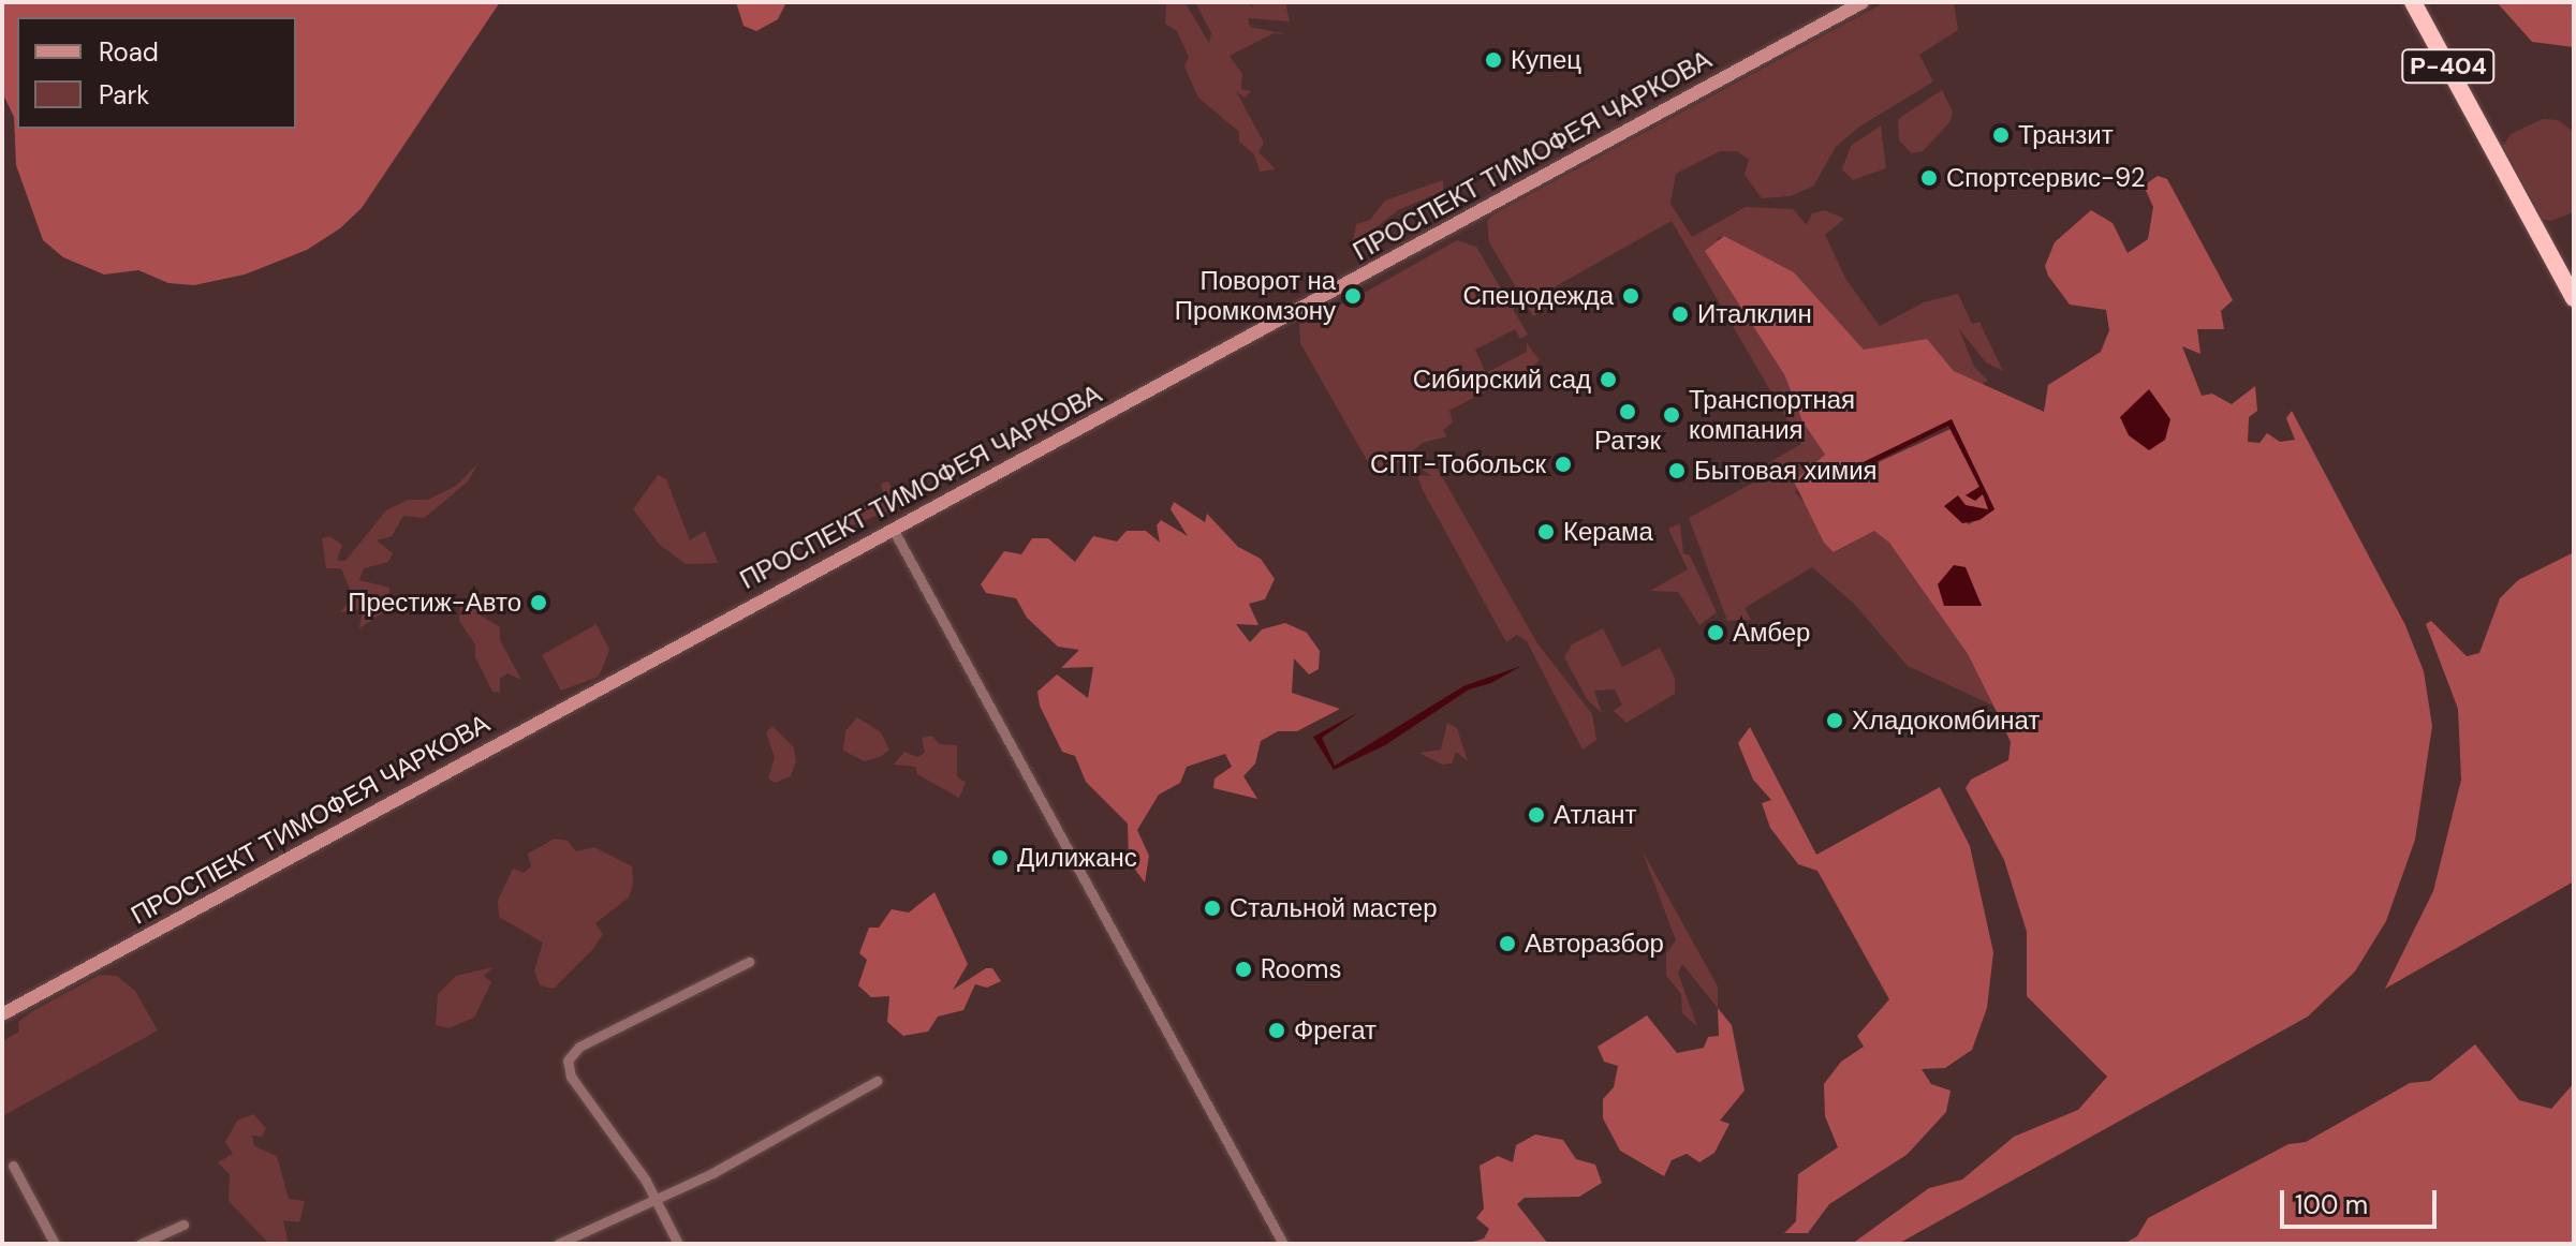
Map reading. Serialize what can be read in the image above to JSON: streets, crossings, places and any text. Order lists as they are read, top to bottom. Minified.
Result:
{"streets":{"highway":["Р-404"],"main road":["ПРОСПЕКТ ТИМОФЕЯ ЧАРКОВА"]},"places":["Купец","Транзит","Спортсервис-92","Поворот на Промкомзону","Спецодежда","Италклин","Сибирский сад","Ратэк","Транспортная компания","СПТ-Тобольск","Бытовая химия","Керама","Престиж-Авто","Амбер","Хладокомбинат","Атлант","Дилижанс","Стальной мастер","Авторазбор","Rooms","Фрегат"],"legend":["Road","Park"],"scale_bar":"100 m"}
